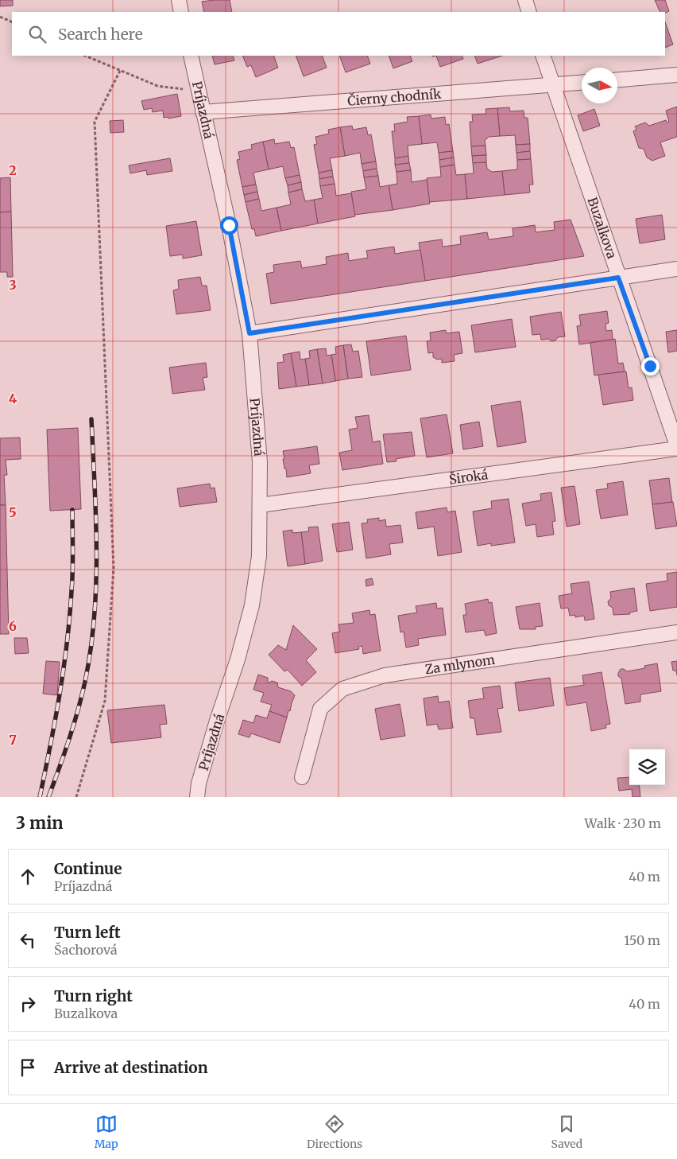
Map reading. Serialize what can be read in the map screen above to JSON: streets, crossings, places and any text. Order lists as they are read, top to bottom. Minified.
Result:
{"streets":{"street":["Čierny chodník","Príjazdná","Buzalkova","Široká","Za mlynom"]},"crossings":[["Čierny chodník","Príjazdná"],["Čierny chodník","Buzalkova"],["Príjazdná","Široká"]],"north":"right","page":{"search":"Search here","heading":["3 min","Walk · 230 m"],"list":[["Continue","Príjazdná","40 m"],["Turn left","Šachorová","150 m"],["Turn right","Buzalkova","40 m"],"Arrive at destination"],"nav":["Map","Directions","Saved"]},"grid":{"rows":["2","3","4","5","6","7"]}}
